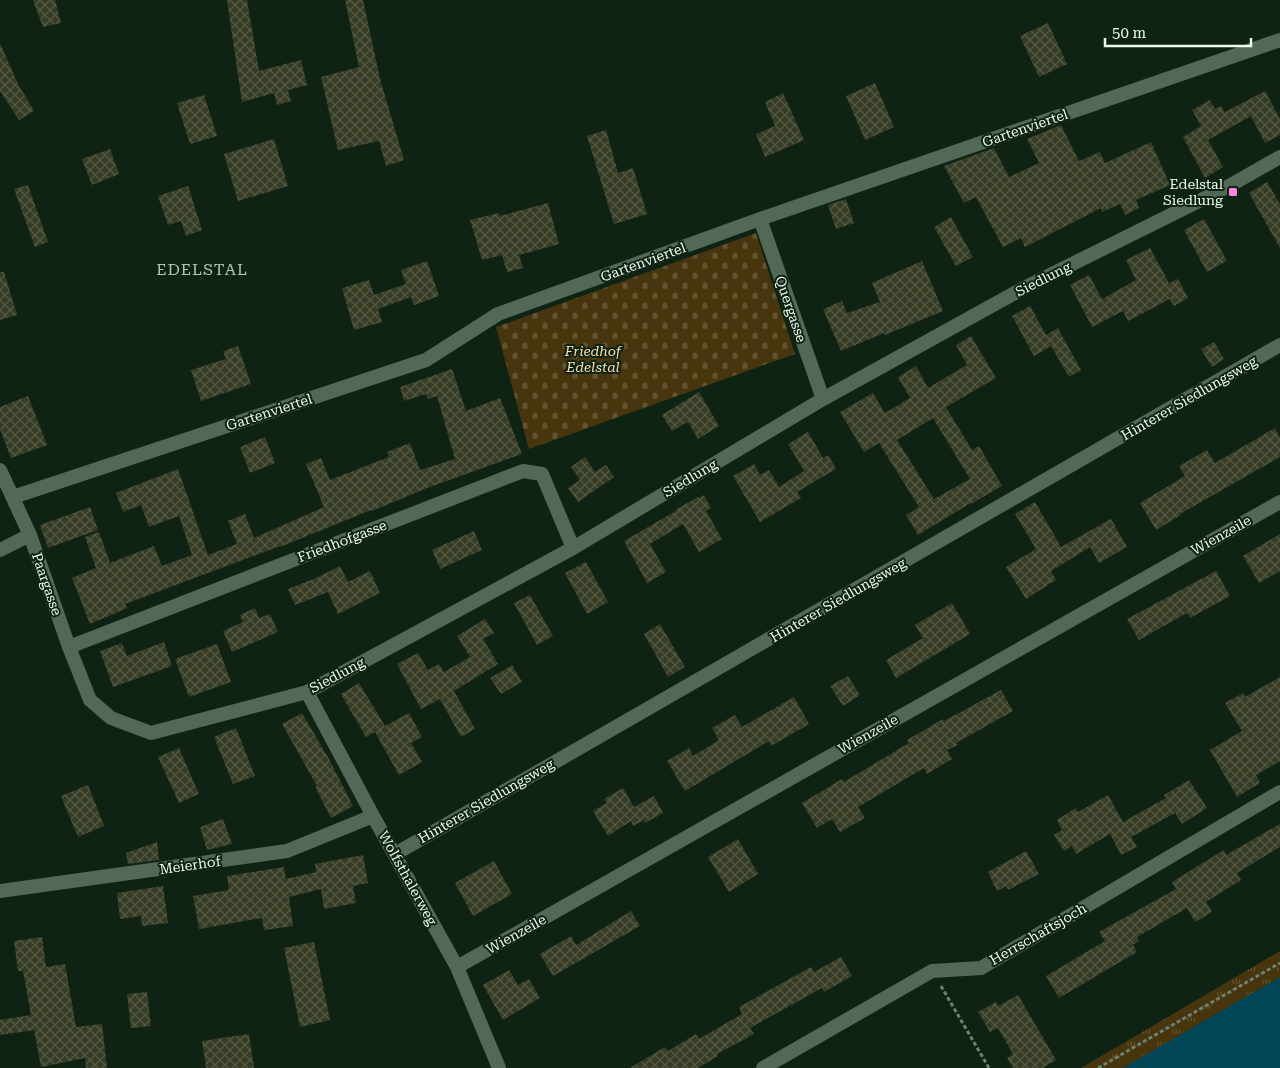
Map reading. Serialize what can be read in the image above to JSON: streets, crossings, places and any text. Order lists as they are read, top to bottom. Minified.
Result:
{"streets":{"street":["Gartenviertel","Siedlung","Quergasse","Hinterer Siedlungsweg","Wienzeile","Friedhofgasse","Paargasse","Meierhof","Wolfsthalerweg","Herrschaftsjoch"]},"crossings":[["Gartenviertel","Quergasse"],["Gartenviertel","Paargasse"],["Siedlung","Quergasse"],["Siedlung","Friedhofgasse"],["Siedlung","Paargasse"],["Siedlung","Wolfsthalerweg"],["Hinterer Siedlungsweg","Wolfsthalerweg"],["Wienzeile","Wolfsthalerweg"],["Friedhofgasse","Paargasse"],["Meierhof","Wolfsthalerweg"]],"districts":["EDELSTAL"],"parks":["Friedhof Edelstal"],"places":{"transit":["Edelstal Siedlung"]},"scale_bar":"50 m"}
